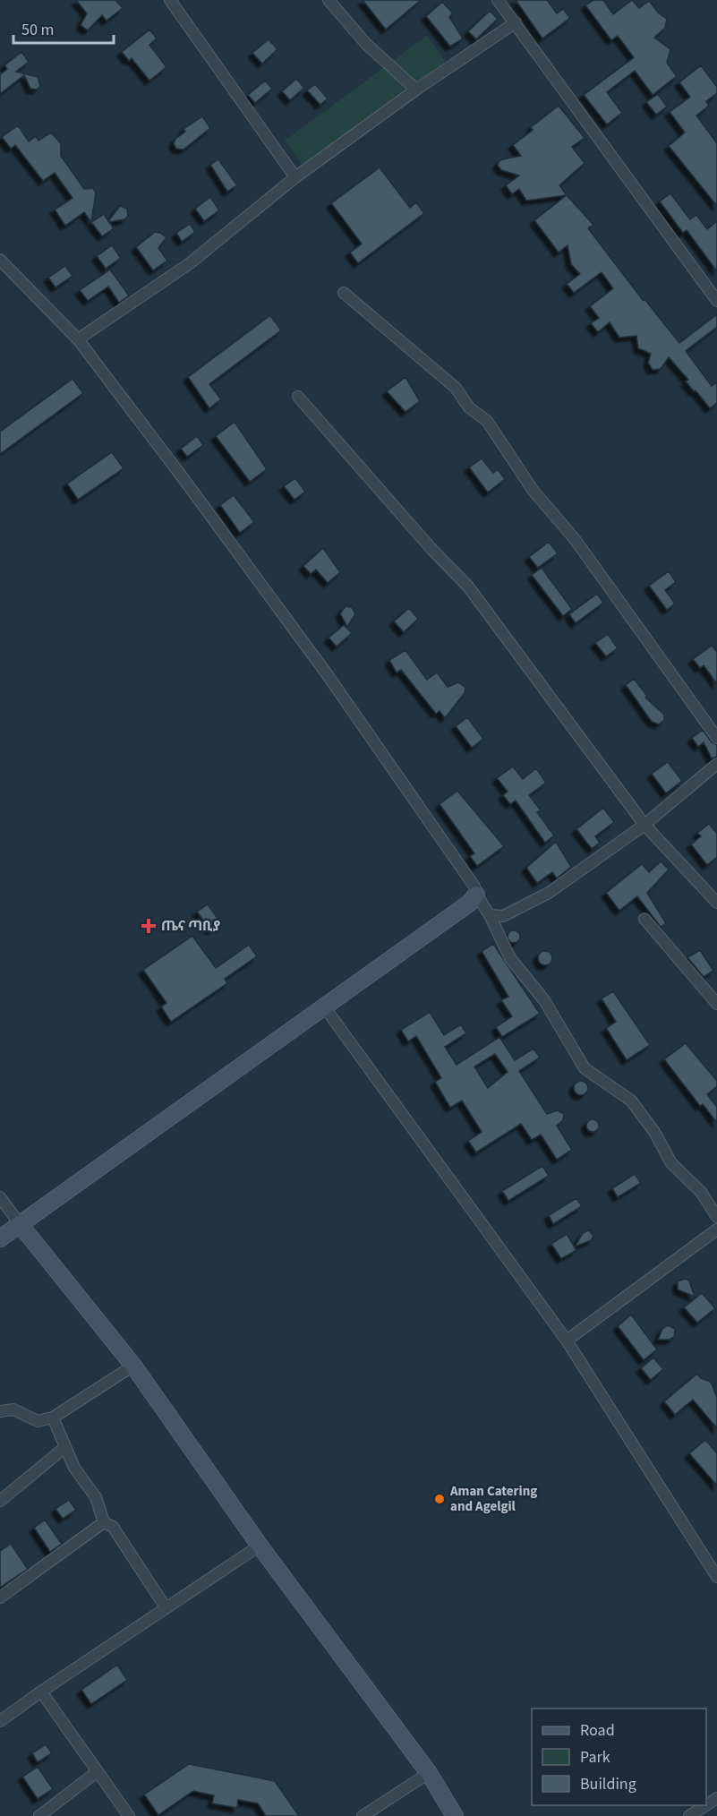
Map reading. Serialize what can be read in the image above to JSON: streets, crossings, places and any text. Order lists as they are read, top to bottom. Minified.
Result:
{"places":{"health":["ጤና ጣቢያ"],"other":["Aman Catering and Agelgil"]},"legend":["Road","Park","Building"],"scale_bar":"50 m"}
